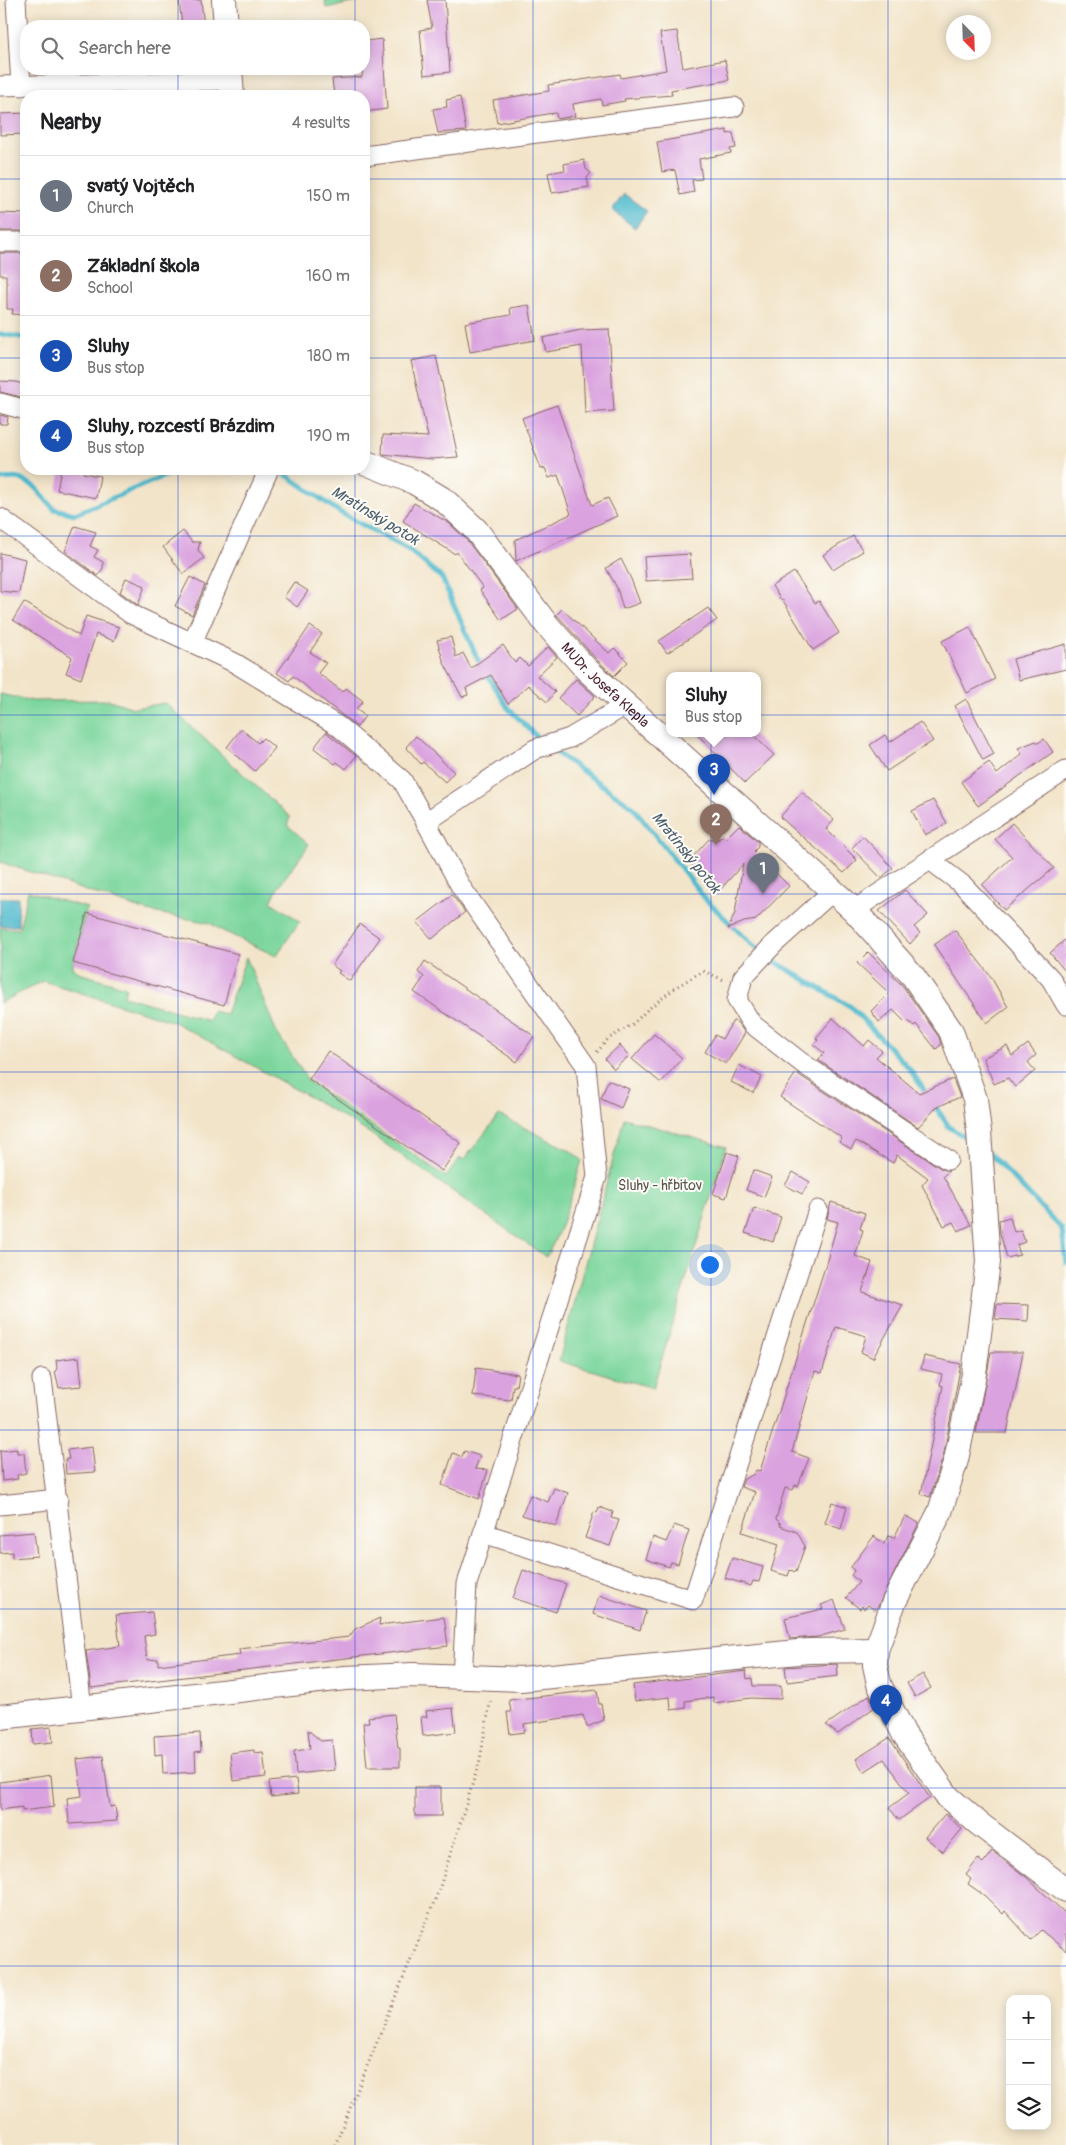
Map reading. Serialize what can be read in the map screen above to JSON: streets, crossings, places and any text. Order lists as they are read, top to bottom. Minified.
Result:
{"streets":{"street":["MUDr. Josefa Klepla"]},"water":["Mratínský potok"],"parks":["Sluhy - hřbitov"],"north":"bottom right","page":{"search":"Search here","heading":["Nearby","4 results"],"list":[{"mark":"1","name":"svatý Vojtěch","note":"Church","value":"150 m"},{"mark":"2","name":"Základní škola","note":"School","value":"160 m"},{"mark":"3","name":"Sluhy","note":"Bus stop","value":"180 m"},{"mark":"4","name":"Sluhy, rozcestí Brázdim","note":"Bus stop","value":"190 m"}],"popup":["Sluhy","Bus stop"],"pins":["3","2","1","4"],"map_buttons":["+","−"]}}
